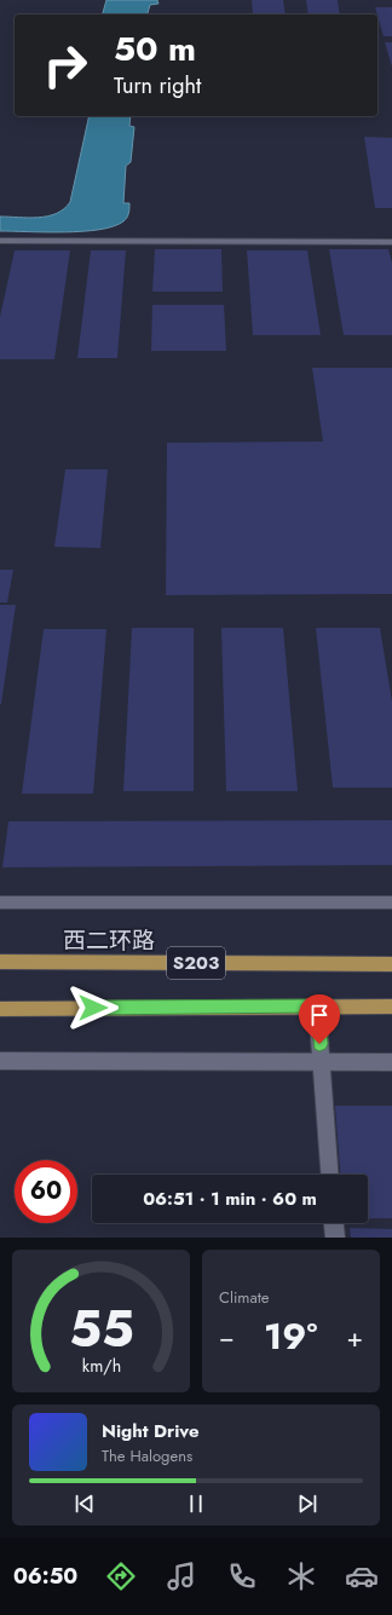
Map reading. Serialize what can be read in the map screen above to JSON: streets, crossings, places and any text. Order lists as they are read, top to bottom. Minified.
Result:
{"streets":{"main road":["西二环路","S203"]},"page":{"turn":["50 m","Turn right"],"limit":"60","trip":"06:51 · 1 min · 60 m","tile":"Climate","heat":["−","19°","+"],"song":["Night Drive","The Halogens"],"tabs":"06:50","gauge":["55","km/h"]}}
